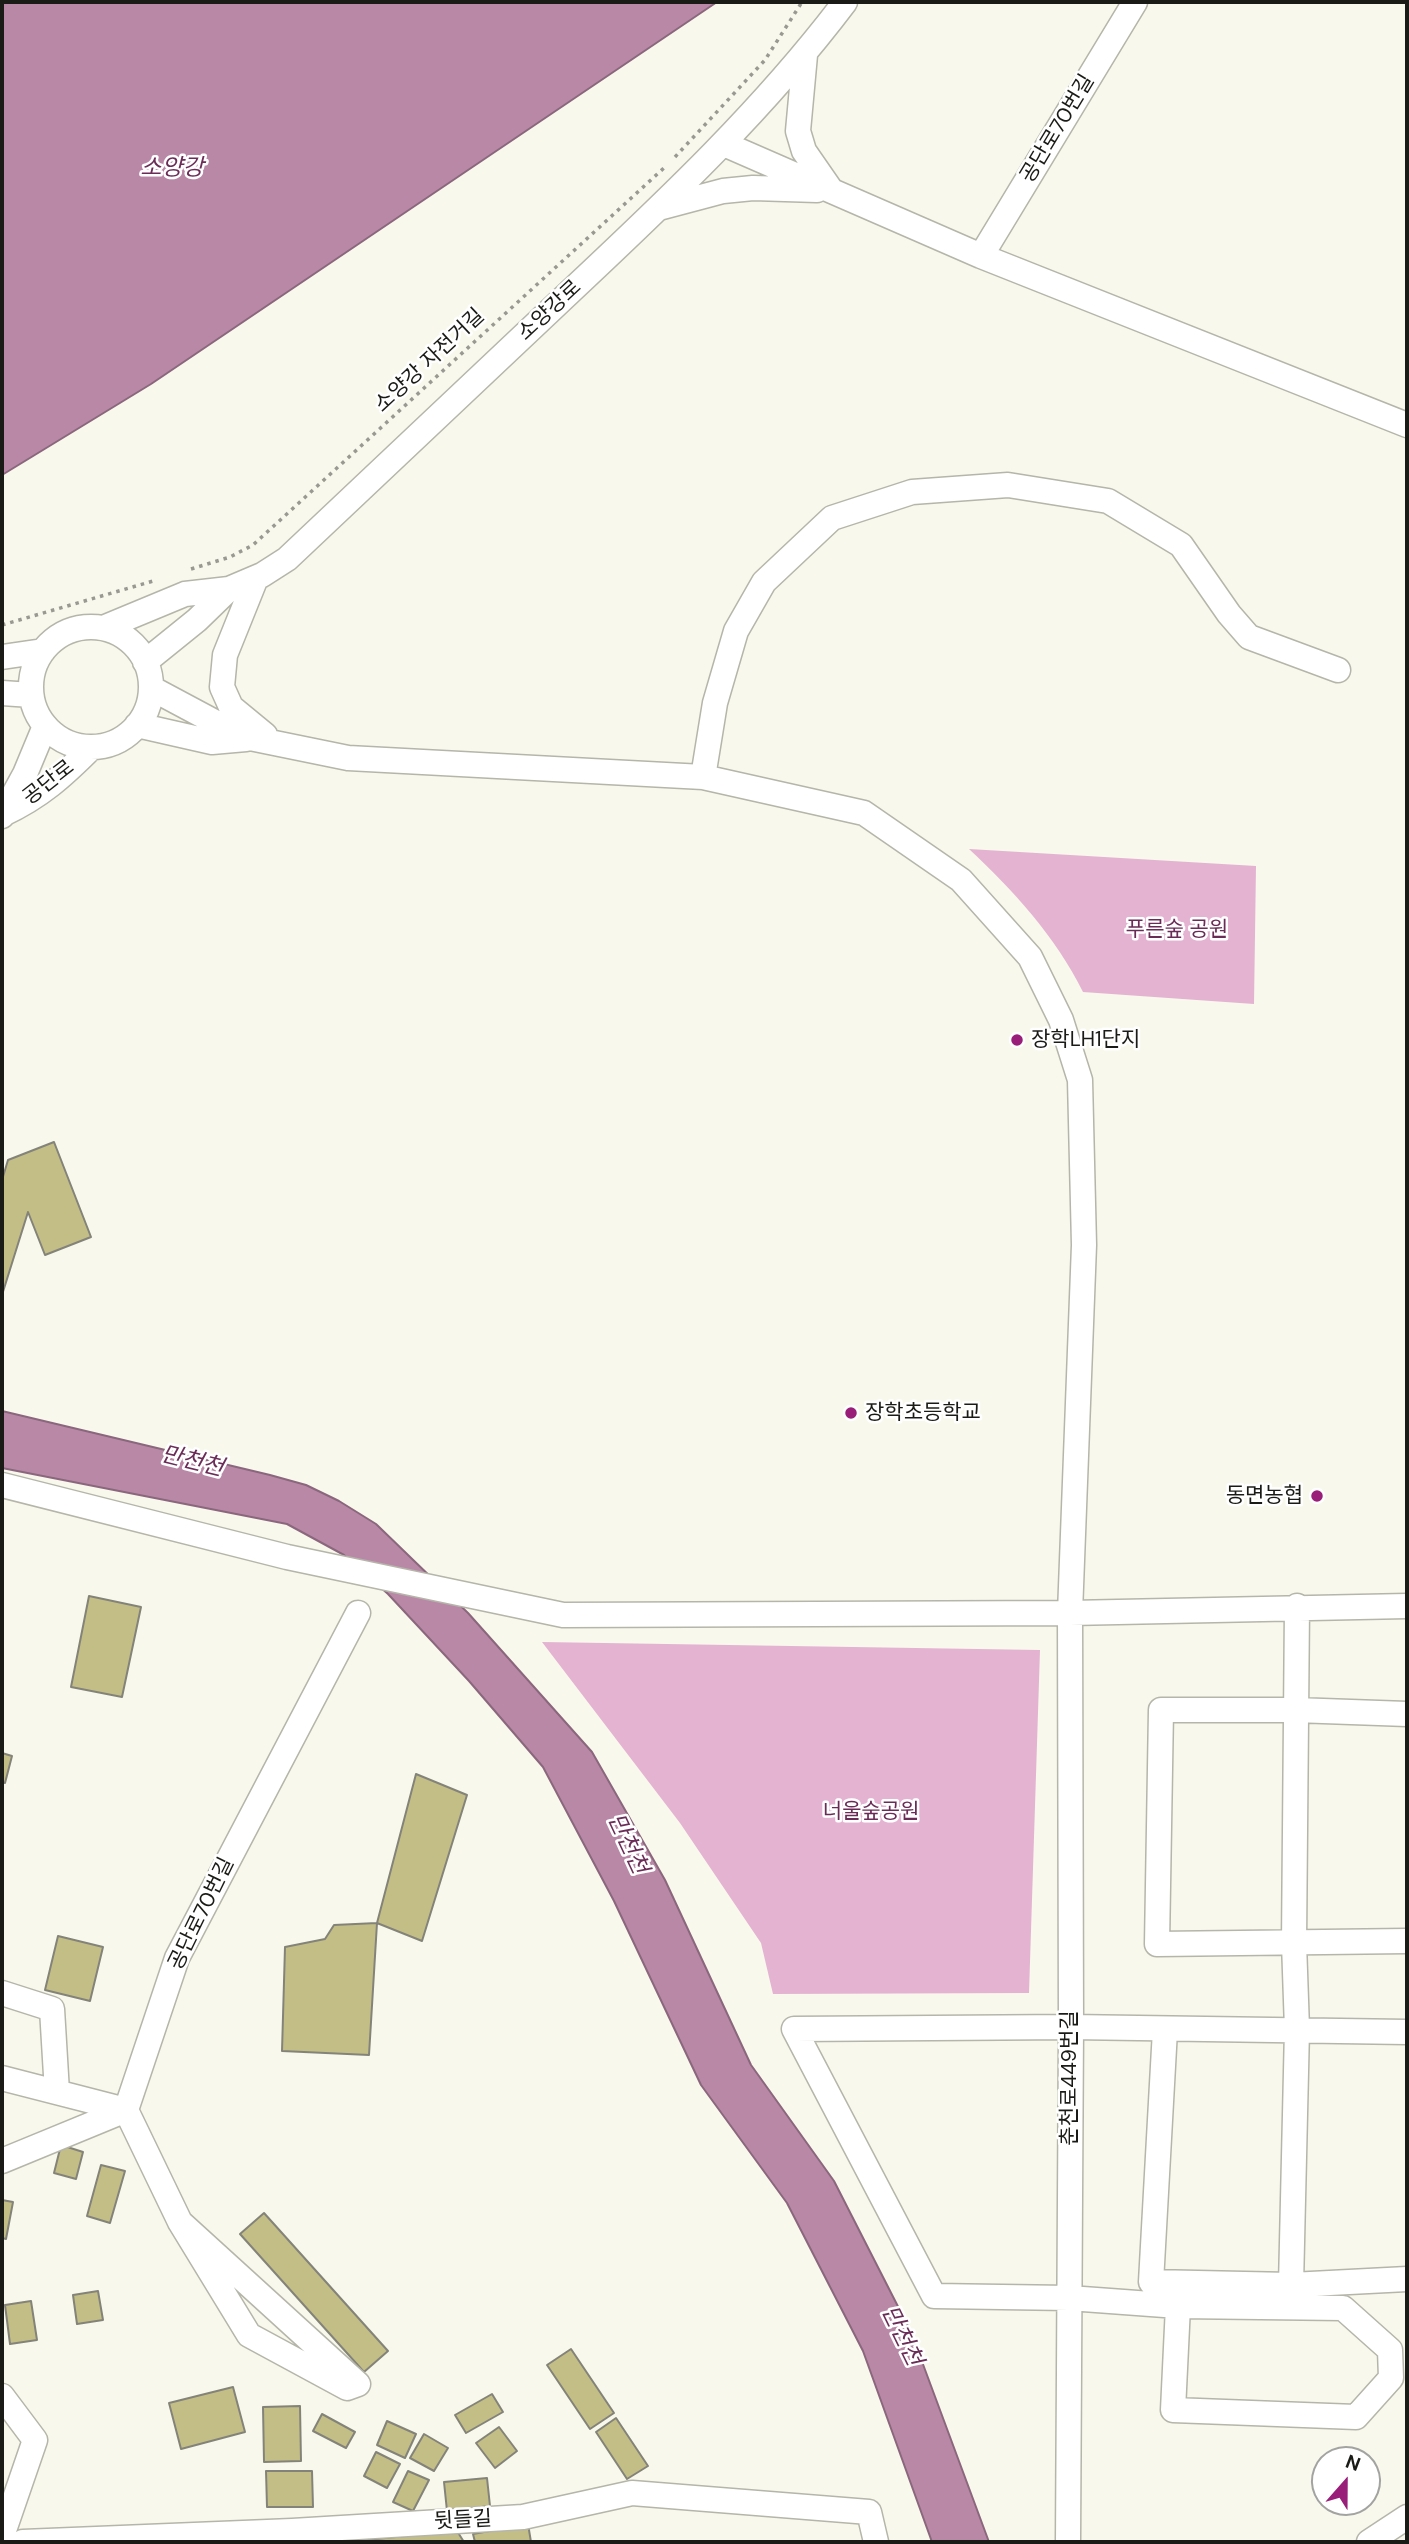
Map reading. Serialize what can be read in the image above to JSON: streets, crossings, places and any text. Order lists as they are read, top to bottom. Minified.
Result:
{"streets":{"street":["공단로70번길","소양강로","공단로","춘천로449번길","뒷들길"],"path":["소양강 자전거길"]},"crossings":[["소양강로","공단로"]],"water":["소양강","만천천"],"parks":["푸른숲 공원","너울숲공원"],"places":["장학LH1단지","장학초등학교","동면농협"],"north":"top"}
